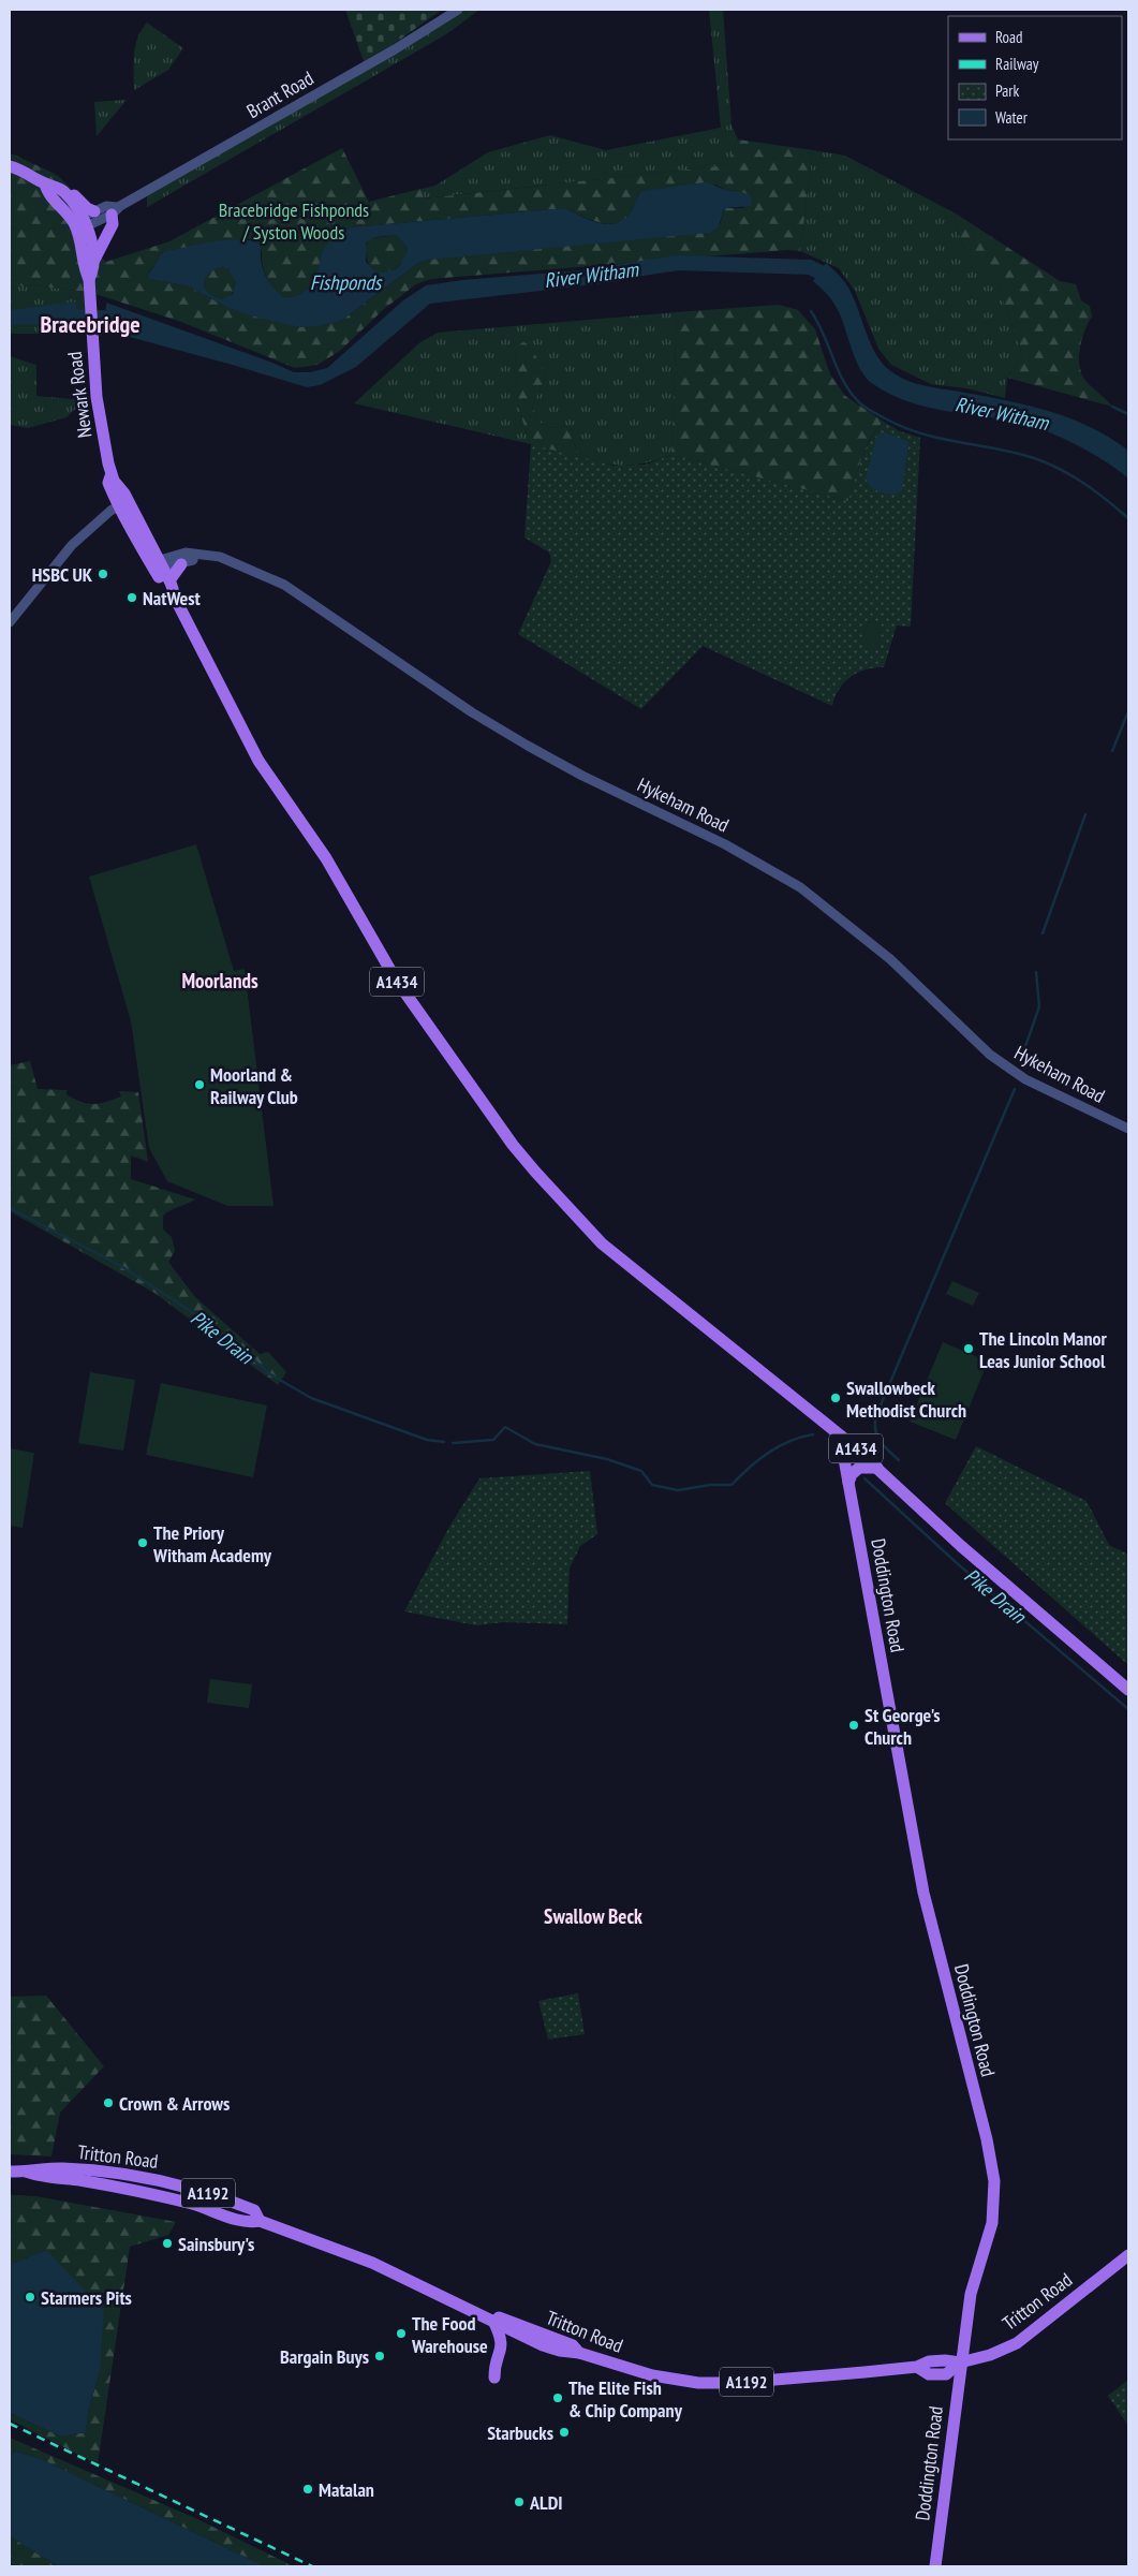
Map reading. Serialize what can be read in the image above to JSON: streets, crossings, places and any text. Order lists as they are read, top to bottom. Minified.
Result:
{"streets":{"main road":["Newark Road","A1434","Doddington Road","Tritton Road","A1192"],"street":["Brant Road","Hykeham Road"]},"crossings":[["Newark Road","Hykeham Road"],["Newark Road","A1434"],["Newark Road","Doddington Road"],["A1434","Doddington Road"],["Doddington Road","Tritton Road"]],"districts":["Bracebridge","Moorlands","Swallow Beck"],"water":["River Witham","Fishponds","Pike Drain"],"parks":["Bracebridge Fishponds / Syston Woods"],"places":["HSBC UK","NatWest","Moorland & Railway Club","The Lincoln Manor Leas Junior School","Swallowbeck Methodist Church","The Priory Witham Academy","St George's Church","Crown & Arrows","Sainsbury's","Starmers Pits","The Food Warehouse","Bargain Buys","The Elite Fish & Chip Company","Starbucks","Matalan","ALDI"],"legend":["Road","Railway","Park","Water"]}
